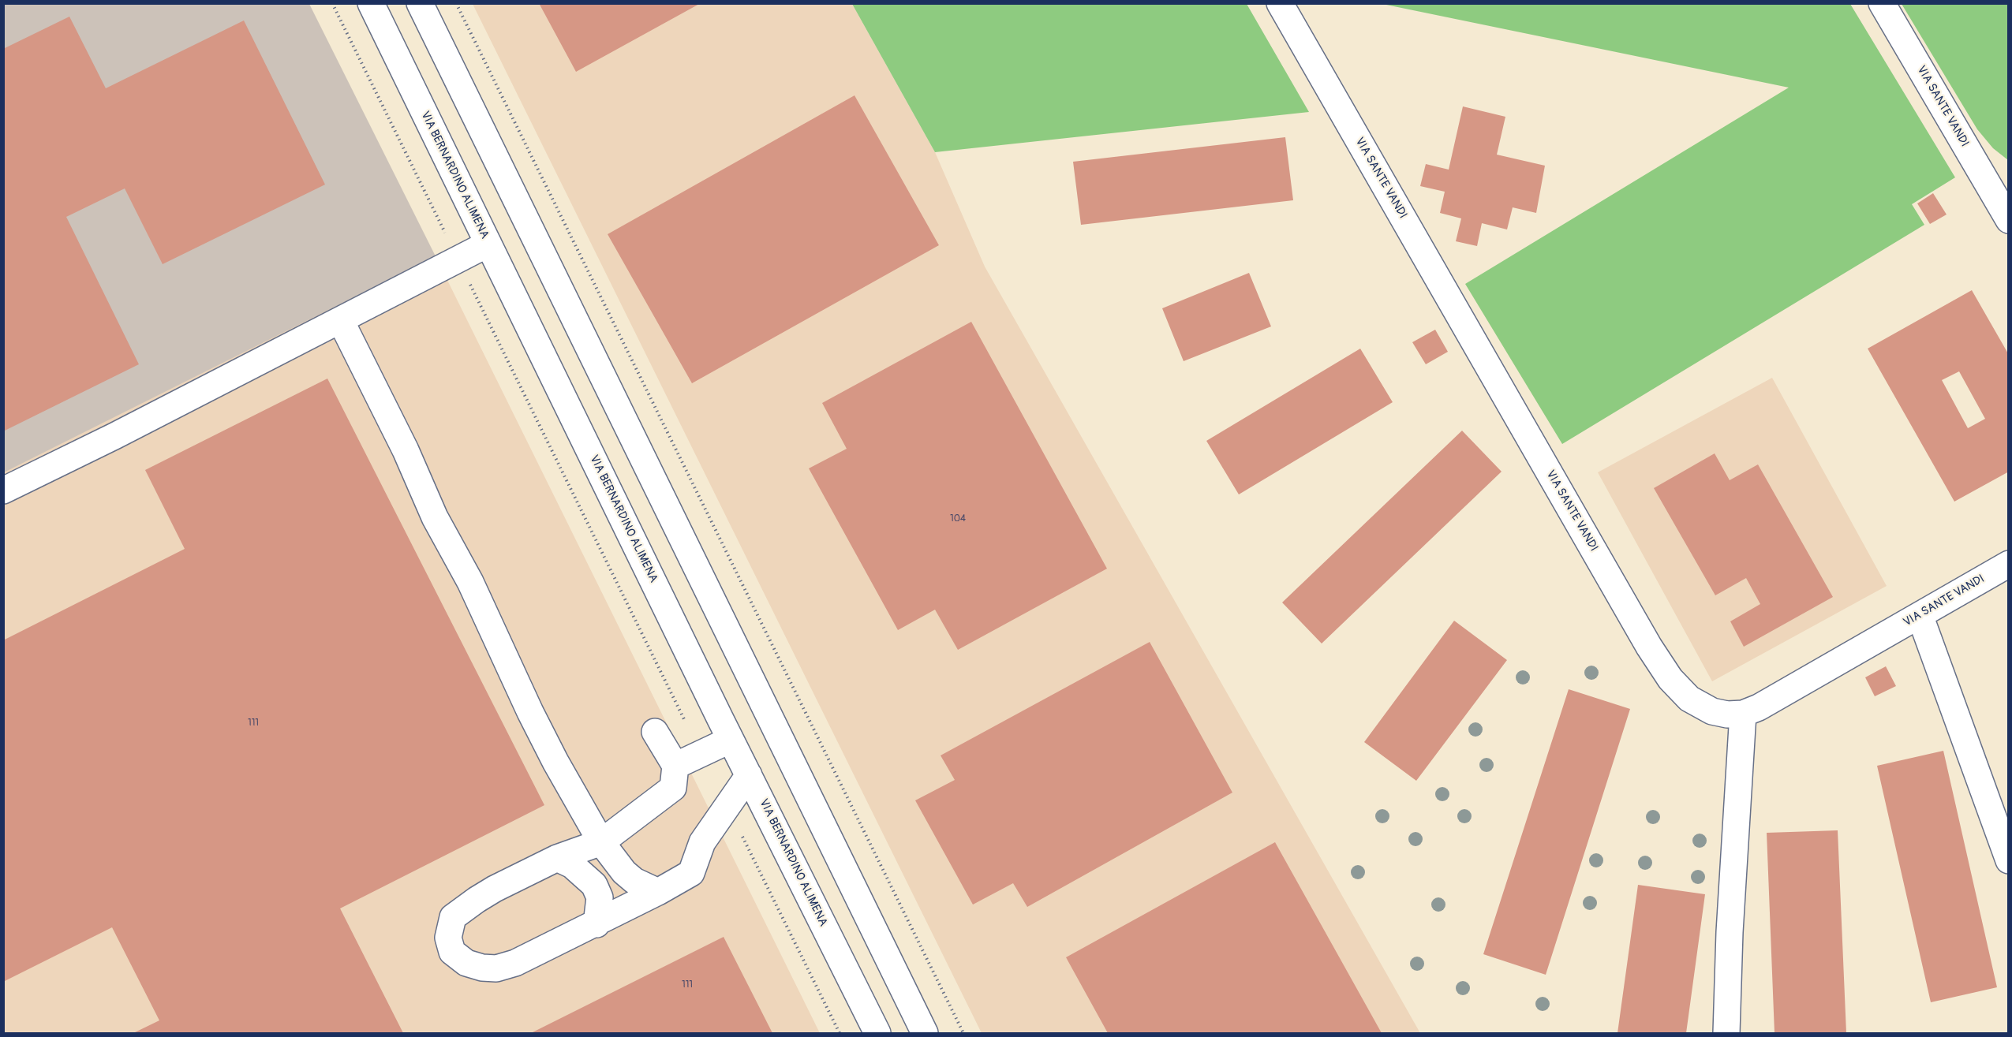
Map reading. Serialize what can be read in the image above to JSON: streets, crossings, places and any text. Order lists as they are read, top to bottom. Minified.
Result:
{"streets":{"street":["VIA SANTE VANDI","VIA BERNARDINO ALIMENA"]},"house_numbers":["104","111","111"]}
